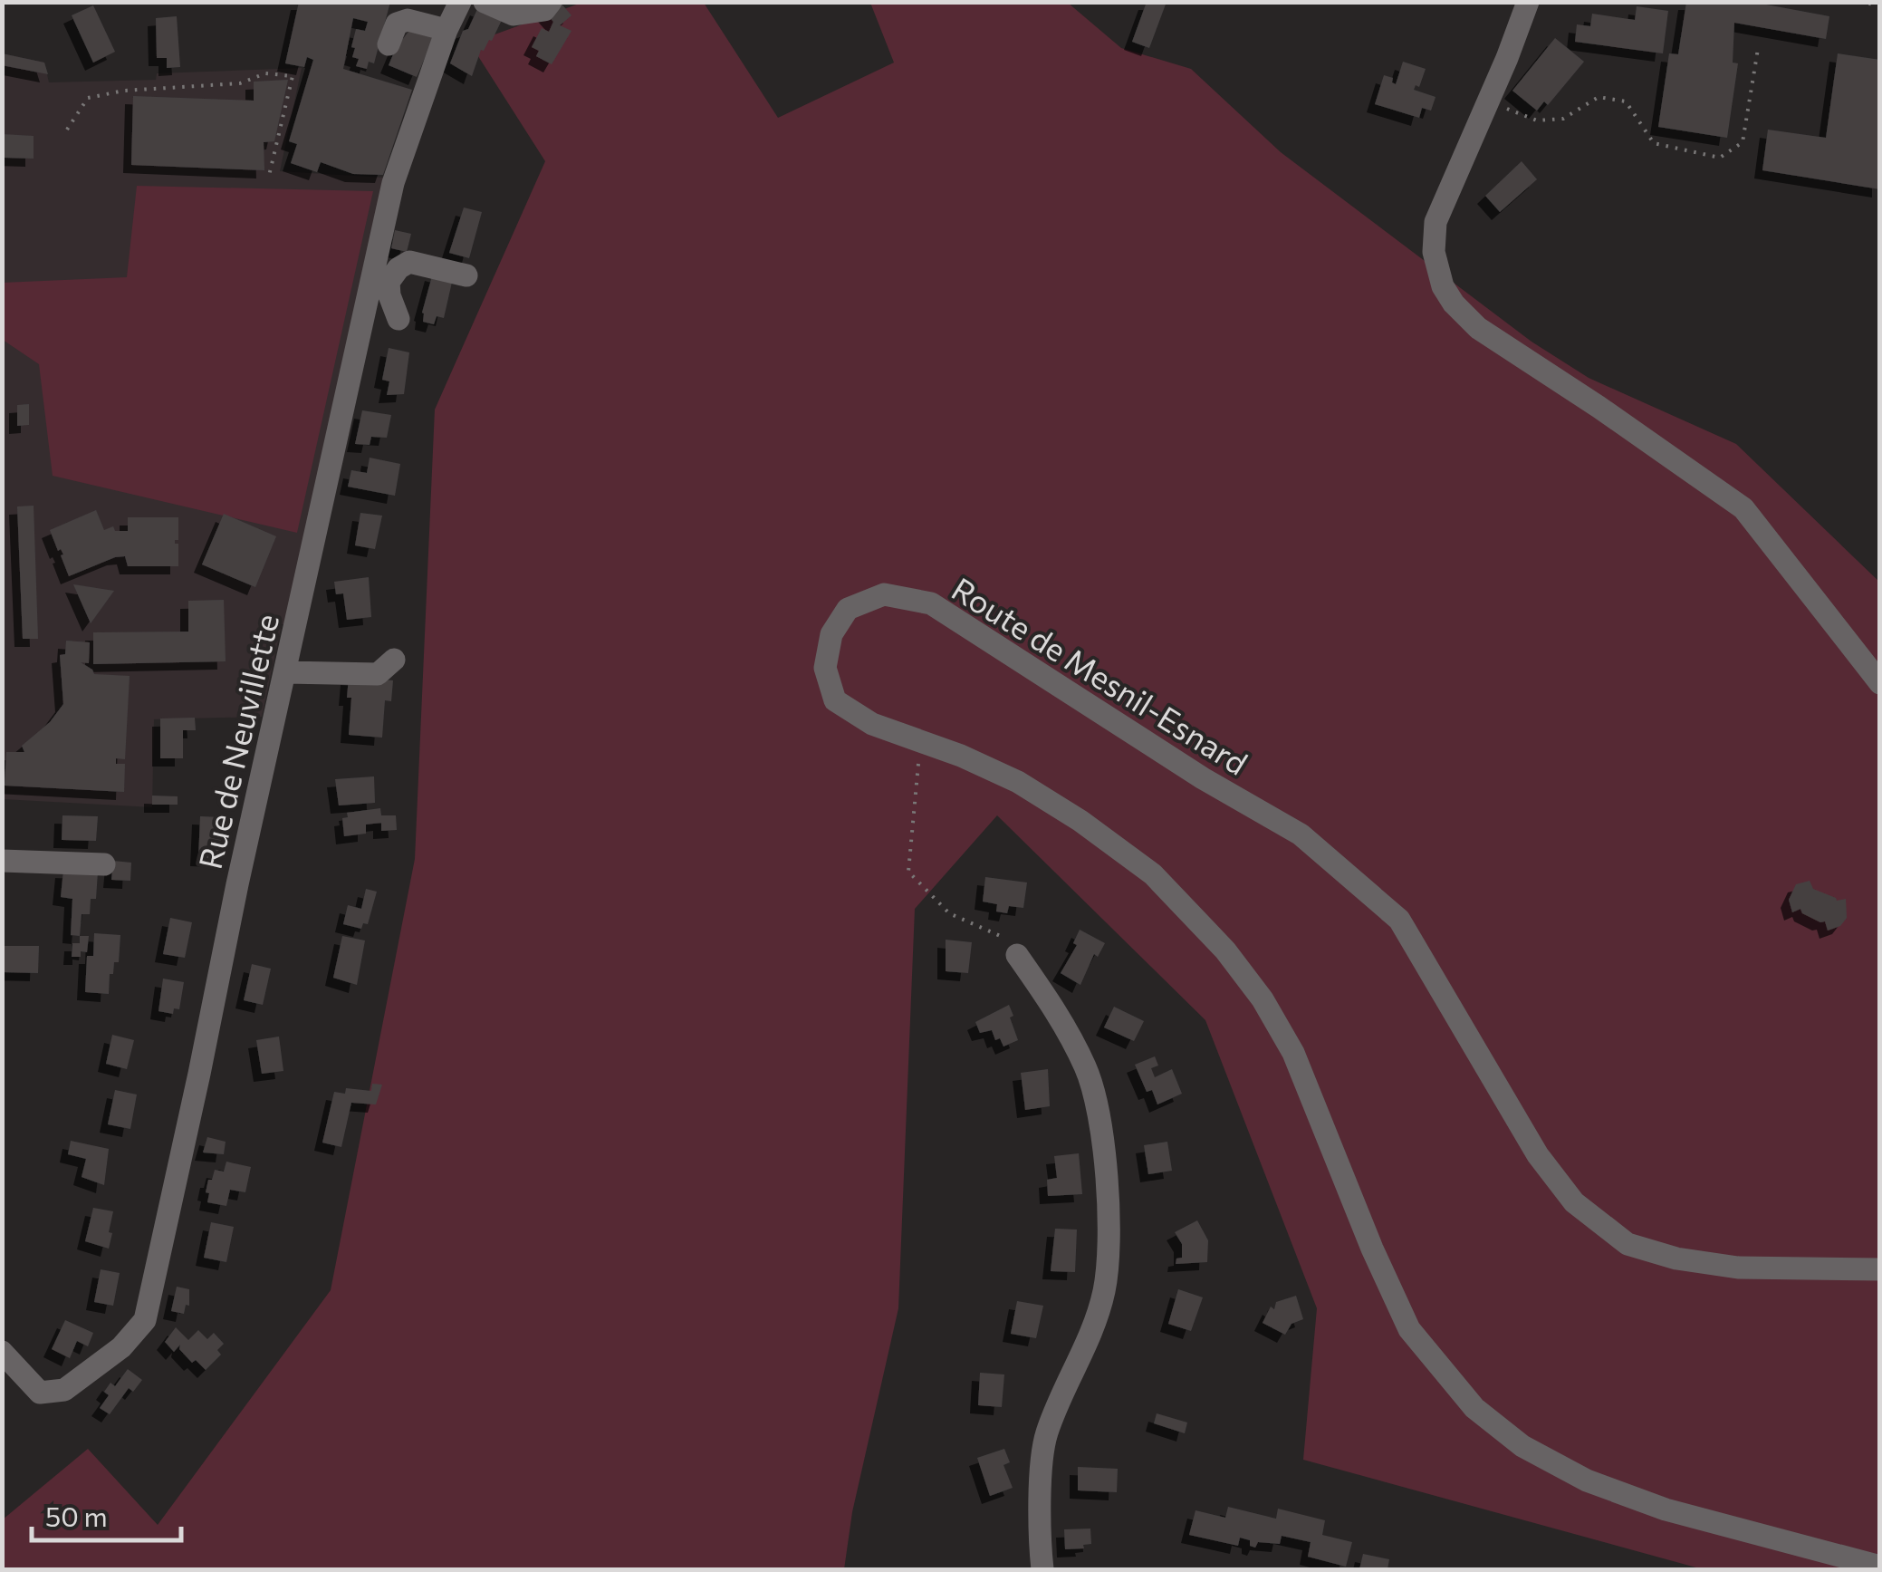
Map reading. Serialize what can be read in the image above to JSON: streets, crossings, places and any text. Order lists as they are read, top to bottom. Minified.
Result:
{"streets":{"street":["Route de Mesnil-Esnard","Rue de Neuvillette"]},"scale_bar":"50 m"}
